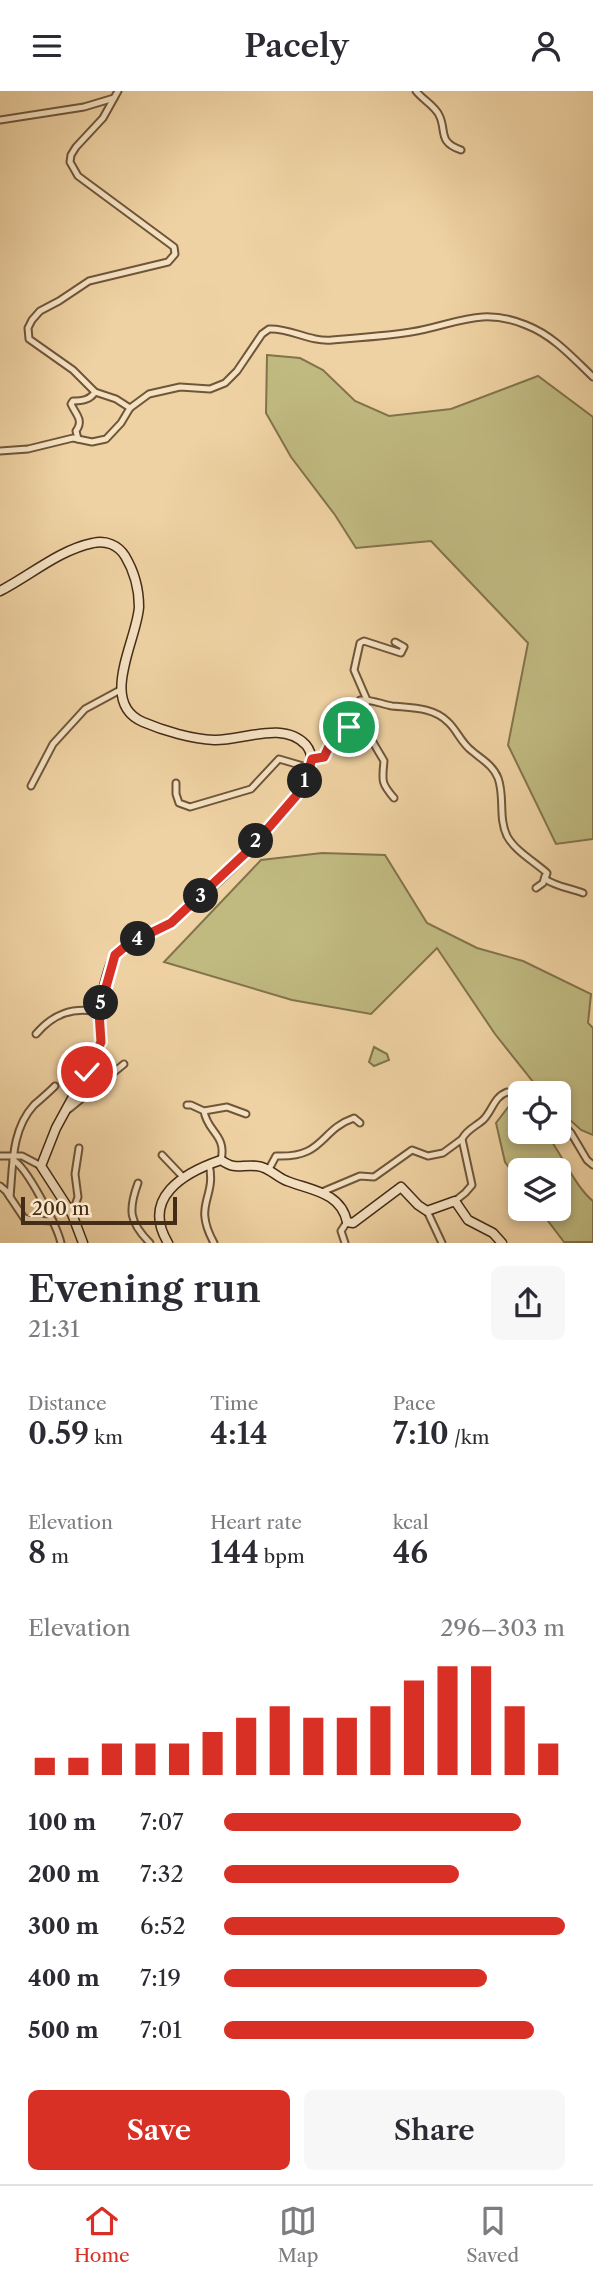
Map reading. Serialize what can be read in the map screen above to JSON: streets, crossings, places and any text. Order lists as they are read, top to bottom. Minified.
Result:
{"scale_bar":"200 m","page":{"header":"Pacely","pins":["1","2","3","4","5"],"scale":"200 m","heading":["Evening run","21:31"],"stats":[["Distance","0.59 km"],["Time","4:14"],["Pace","7:10 /km"],["Elevation","8 m"],["Heart rate","144 bpm"],["kcal","46"]],"chart":["Elevation","296–303 m"],"list":[{"name":"100 m","note":"7:07"},{"name":"200 m","note":"7:32"},{"name":"300 m","note":"6:52"},{"name":"400 m","note":"7:19"},{"name":"500 m","note":"7:01"}],"buttons":["Save","Share"],"tabs":["Home","Map","Saved"]}}
